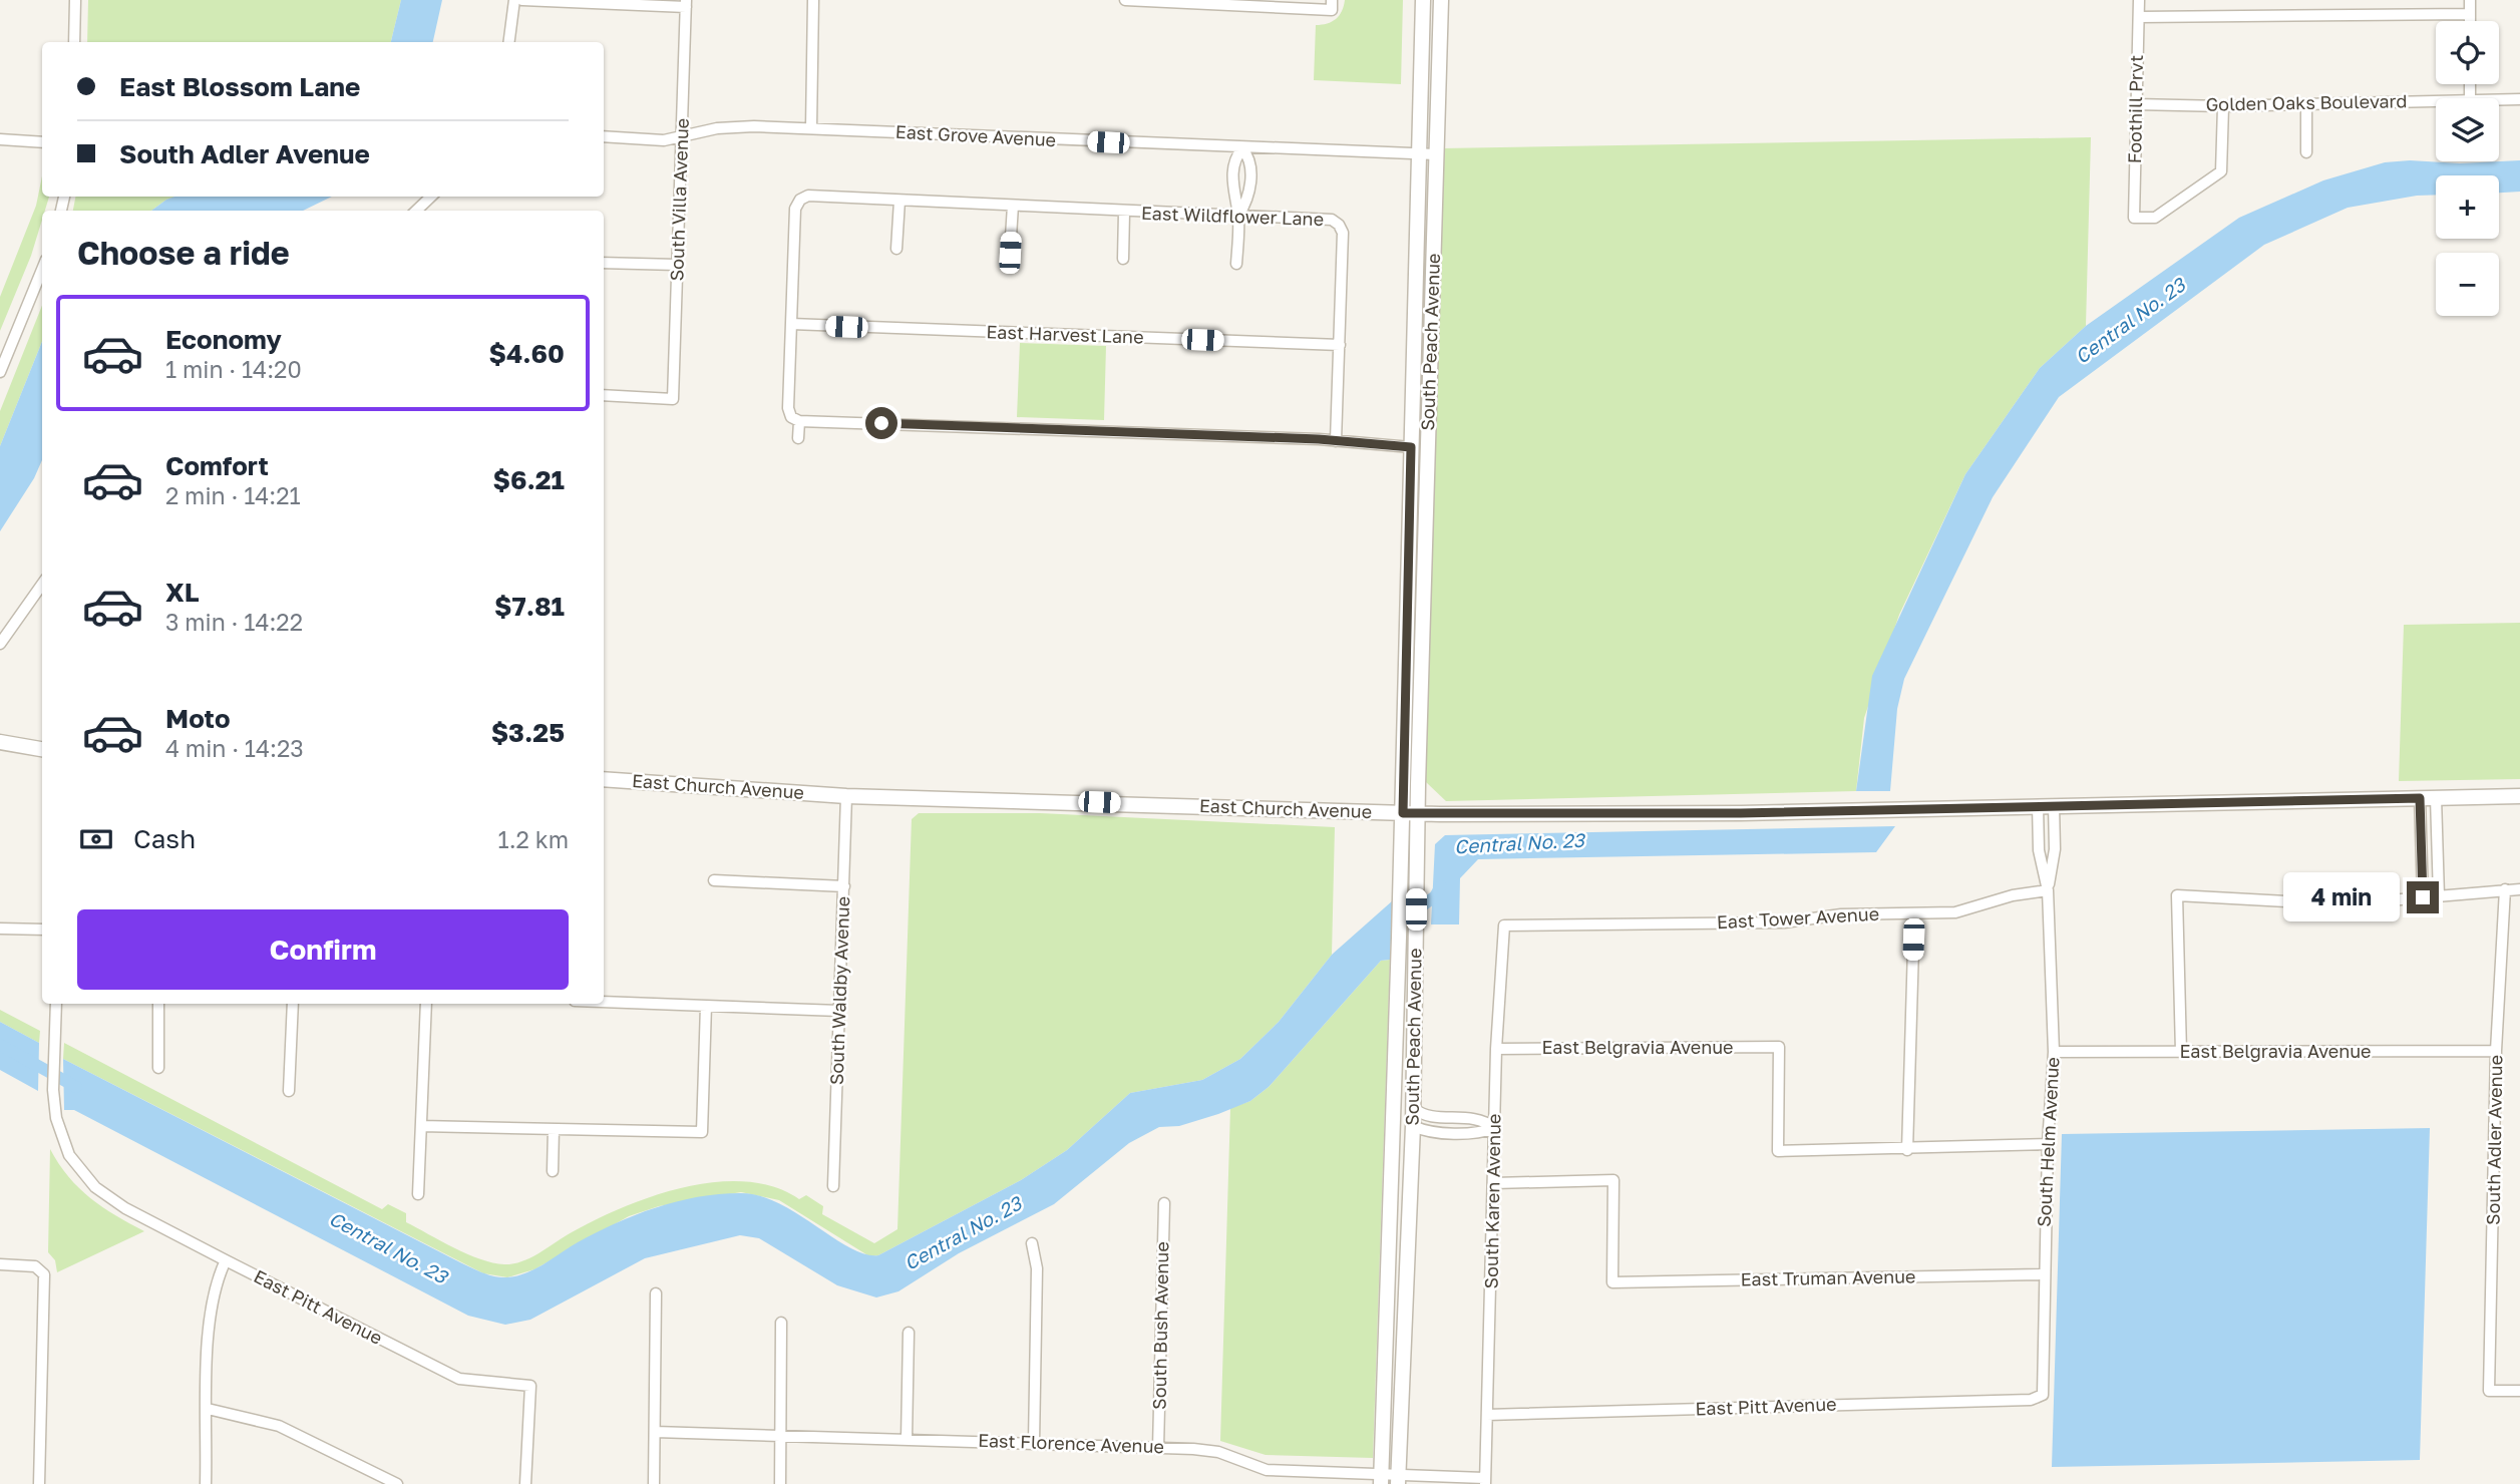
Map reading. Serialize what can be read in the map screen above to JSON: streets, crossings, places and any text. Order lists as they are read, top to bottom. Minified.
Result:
{"streets":{"street":["Golden Oaks Boulevard","Foothill Prvt","East Grove Avenue","South Villa Avenue","East Wildflower Lane","East Harvest Lane","South Peach Avenue","East Church Avenue","East Tower Avenue","South Waldby Avenue","East Belgravia Avenue","South Adler Avenue","South Helm Avenue","South Karen Avenue","East Truman Avenue","East Pitt Avenue","South Bush Avenue","East Florence Avenue"]},"crossings":[["Golden Oaks Boulevard","Foothill Prvt"],["East Grove Avenue","South Villa Avenue"],["East Grove Avenue","South Peach Avenue"],["East Wildflower Lane","East Harvest Lane"],["South Peach Avenue","East Church Avenue"],["South Peach Avenue","East Florence Avenue"],["East Church Avenue","South Waldby Avenue"],["East Church Avenue","South Helm Avenue"],["East Tower Avenue","South Helm Avenue"],["East Tower Avenue","South Karen Avenue"],["East Belgravia Avenue","South Adler Avenue"],["East Belgravia Avenue","South Helm Avenue"],["East Belgravia Avenue","South Karen Avenue"],["South Helm Avenue","East Truman Avenue"],["South Helm Avenue","East Pitt Avenue"],["South Karen Avenue","East Truman Avenue"],["South Karen Avenue","East Pitt Avenue"],["South Karen Avenue","East Florence Avenue"],["South Bush Avenue","East Florence Avenue"]],"water":["Central No. 23"],"page":{"map_buttons":["+","−"],"banner":["East Blossom Lane","South Adler Avenue"],"heading":"Choose a ride","list":[{"name":"Economy","note":"1 min · 14:20","value":"$4.60"},{"name":"Comfort","note":"2 min · 14:21","value":"$6.21"},{"name":"XL","note":"3 min · 14:22","value":"$7.81"},{"name":"Moto","note":"4 min · 14:23","value":"$3.25"}],"pay":["Cash","1.2 km"],"bubble":"4 min","buttons":"Confirm"}}
